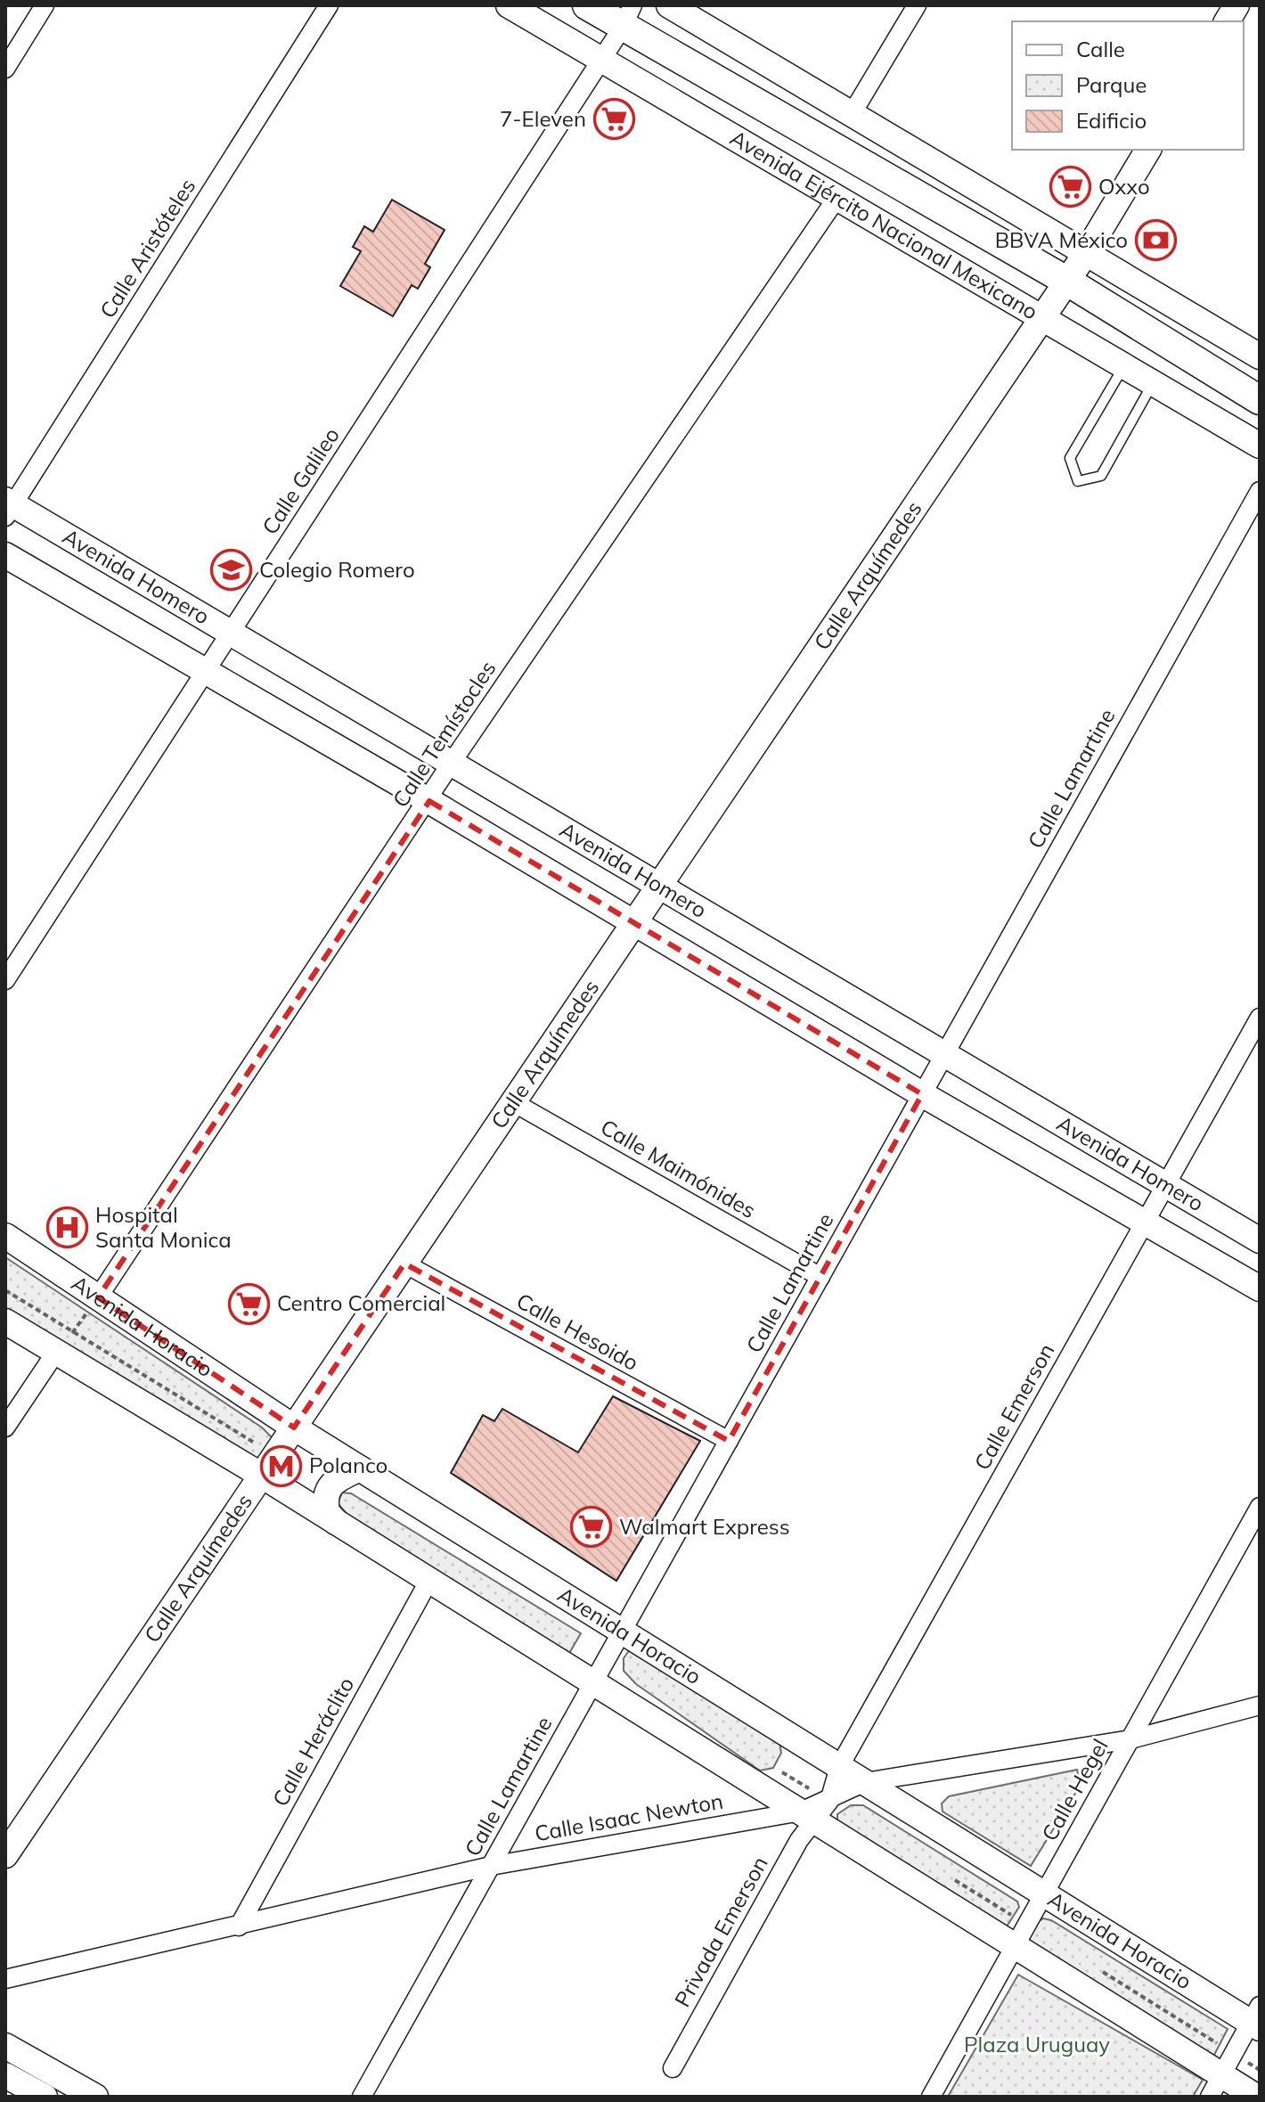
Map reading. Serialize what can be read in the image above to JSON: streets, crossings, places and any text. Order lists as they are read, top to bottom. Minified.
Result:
{"streets":{"main road":["Avenida Ejército Nacional Mexicano"],"street":["Calle Aristóteles","Calle Galileo","Calle Arquímedes","Avenida Homero","Calle Temístocles","Calle Lamartine","Calle Maimónides","Avenida Horacio","Calle Hesoido","Calle Emerson","Calle Heráclito","Calle Hegel","Calle Isaac Newton","Privada Emerson"]},"crossings":[["Avenida Ejército Nacional Mexicano","Calle Galileo"],["Avenida Ejército Nacional Mexicano","Calle Arquímedes"],["Avenida Ejército Nacional Mexicano","Calle Temístocles"],["Calle Aristóteles","Avenida Homero"],["Calle Galileo","Avenida Homero"],["Calle Arquímedes","Avenida Homero"],["Calle Arquímedes","Calle Maimónides"],["Calle Arquímedes","Avenida Horacio"],["Calle Arquímedes","Calle Hesoido"],["Avenida Homero","Calle Temístocles"],["Avenida Homero","Calle Lamartine"],["Avenida Homero","Calle Emerson"],["Calle Temístocles","Avenida Horacio"],["Calle Lamartine","Calle Maimónides"],["Calle Lamartine","Avenida Horacio"],["Calle Lamartine","Calle Hesoido"],["Calle Lamartine","Calle Isaac Newton"],["Avenida Horacio","Calle Emerson"],["Avenida Horacio","Calle Hegel"],["Avenida Horacio","Calle Isaac Newton"],["Calle Emerson","Calle Isaac Newton"],["Calle Emerson","Privada Emerson"],["Calle Heráclito","Calle Isaac Newton"],["Calle Hegel","Calle Isaac Newton"],["Calle Isaac Newton","Privada Emerson"]],"parks":["Plaza Uruguay"],"places":{"supermarket":["7-Eleven","Oxxo","Centro Comercial","Walmart Express"],"bank":["BBVA México"],"school or university":["Colegio Romero"],"hospital":["Hospital Santa Monica"],"metro station":["Polanco"]},"legend":["Calle","Parque","Edificio"]}
